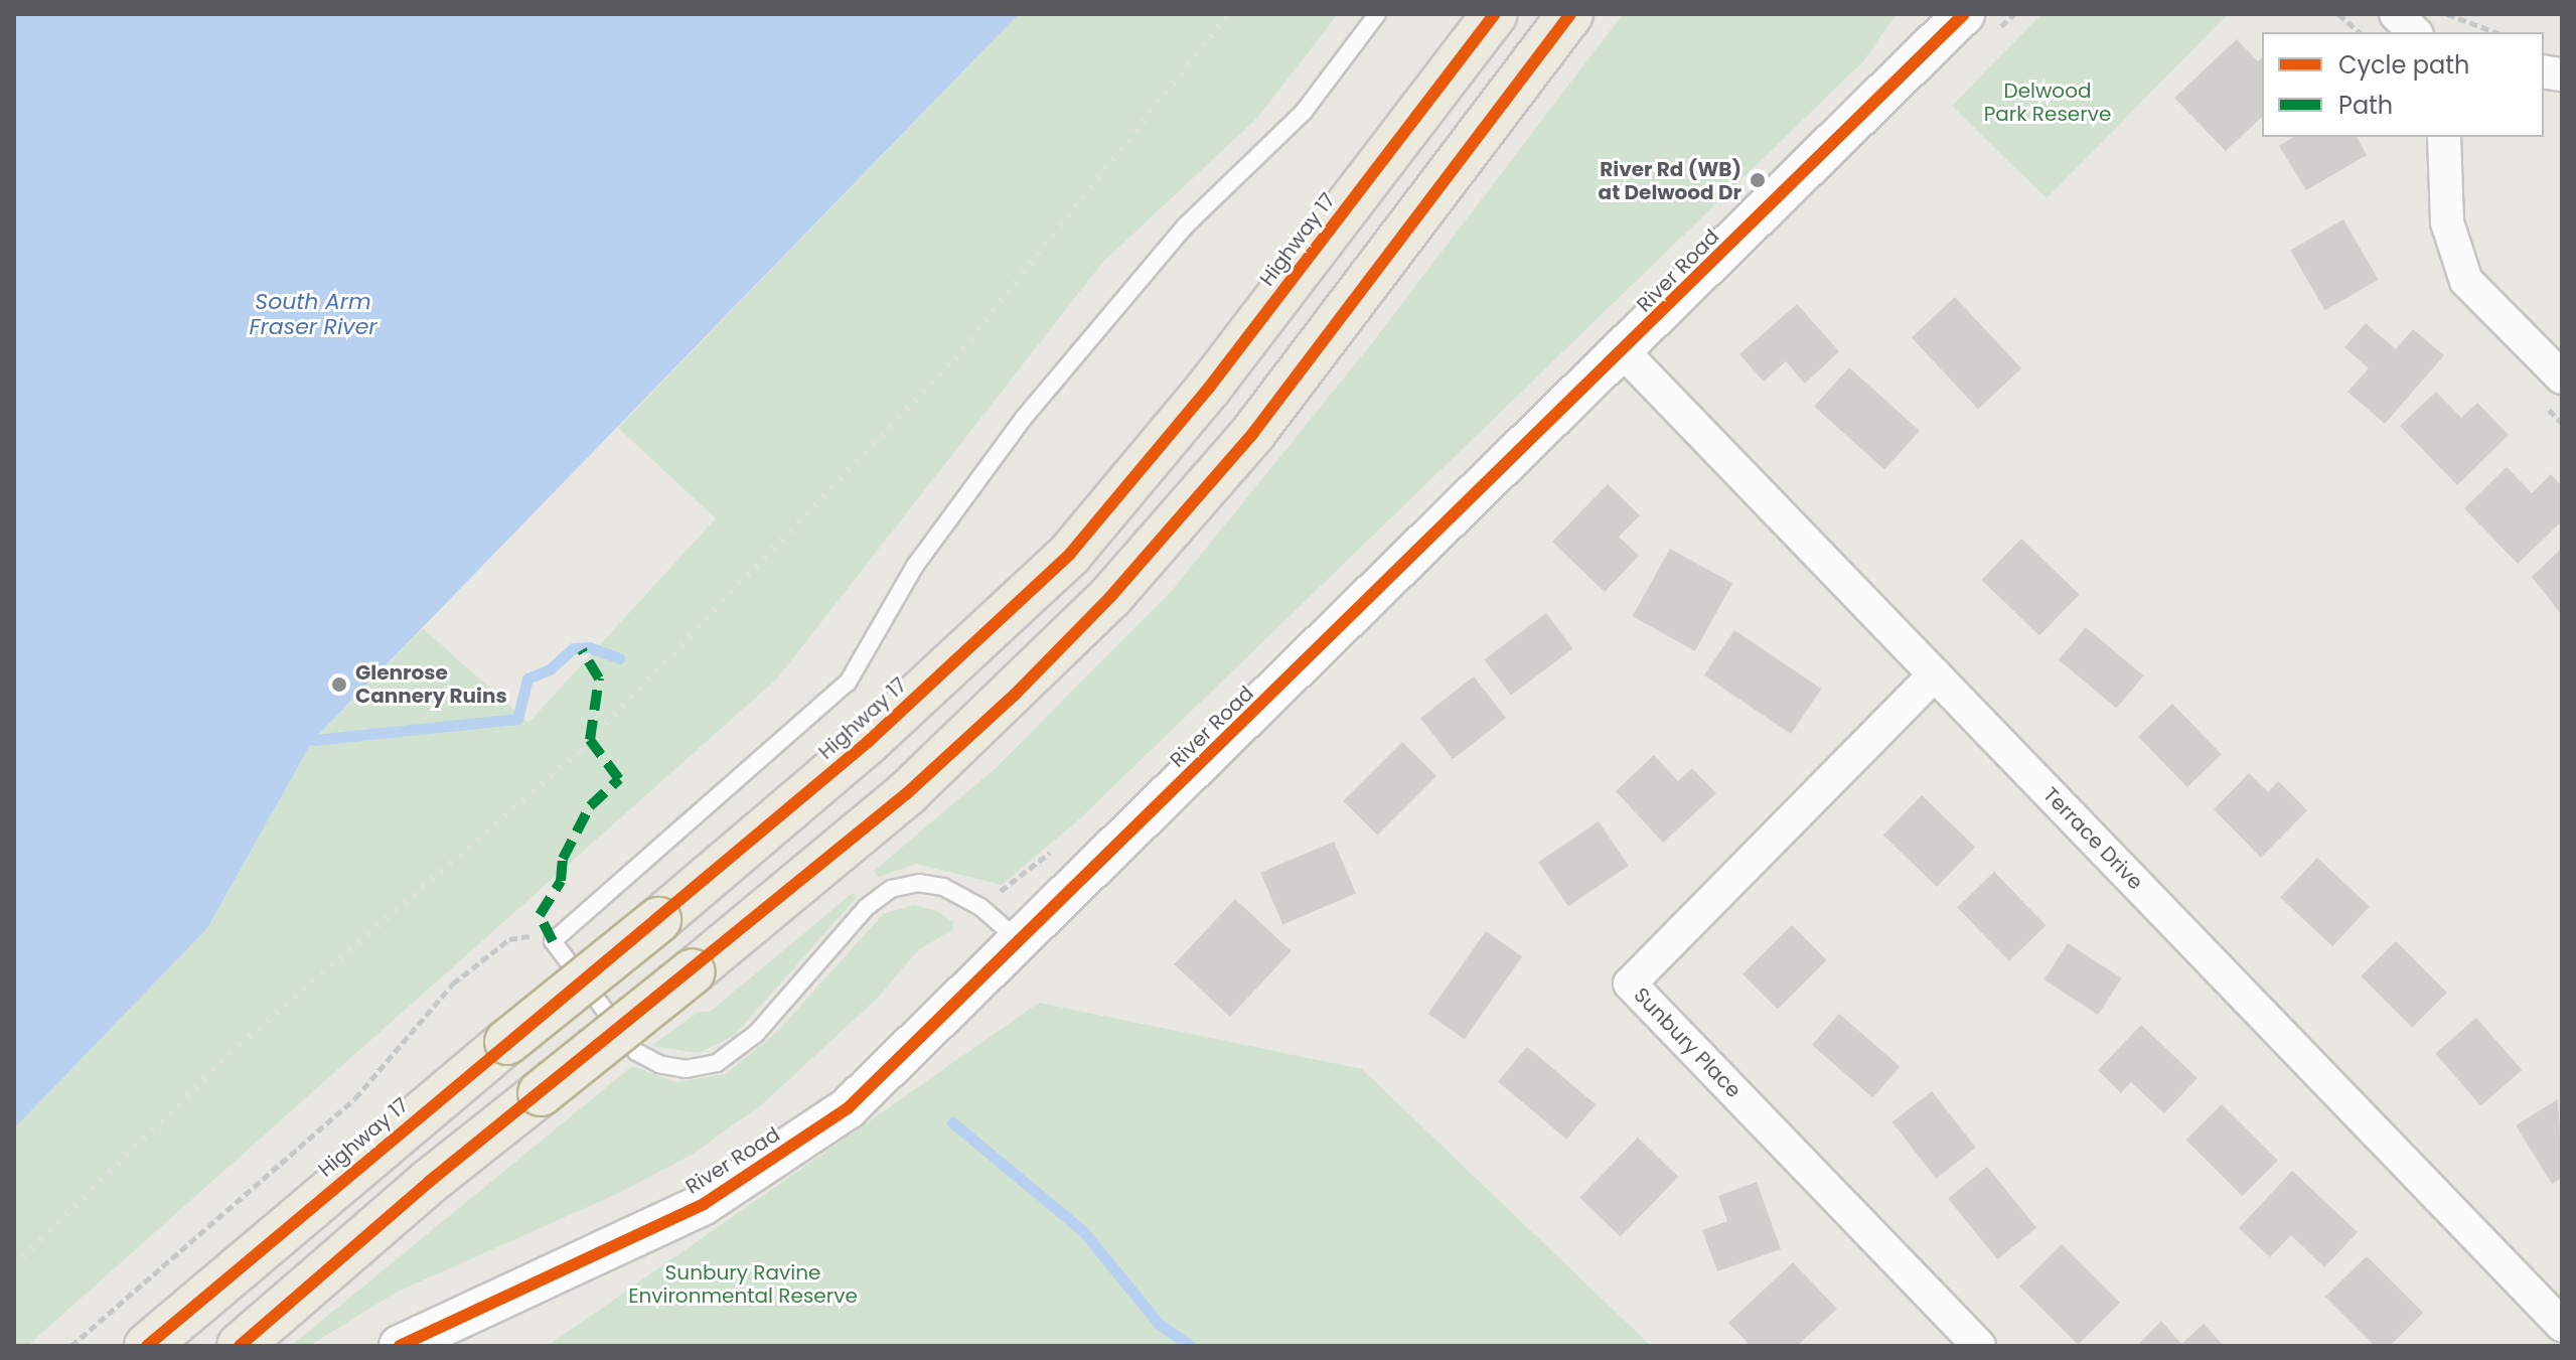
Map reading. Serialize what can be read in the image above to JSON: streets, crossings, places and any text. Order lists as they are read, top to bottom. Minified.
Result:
{"streets":{"highway":["Highway 17"],"street":["River Road","Terrace Drive","Sunbury Place"]},"crossings":[["River Road","Terrace Drive"],["Terrace Drive","Sunbury Place"]],"water":["South Arm Fraser River"],"parks":["Delwood Park Reserve","Sunbury Ravine Environmental Reserve"],"places":["River Rd (WB) at Delwood Dr","Glenrose Cannery Ruins"],"legend":["Cycle path","Path"]}
